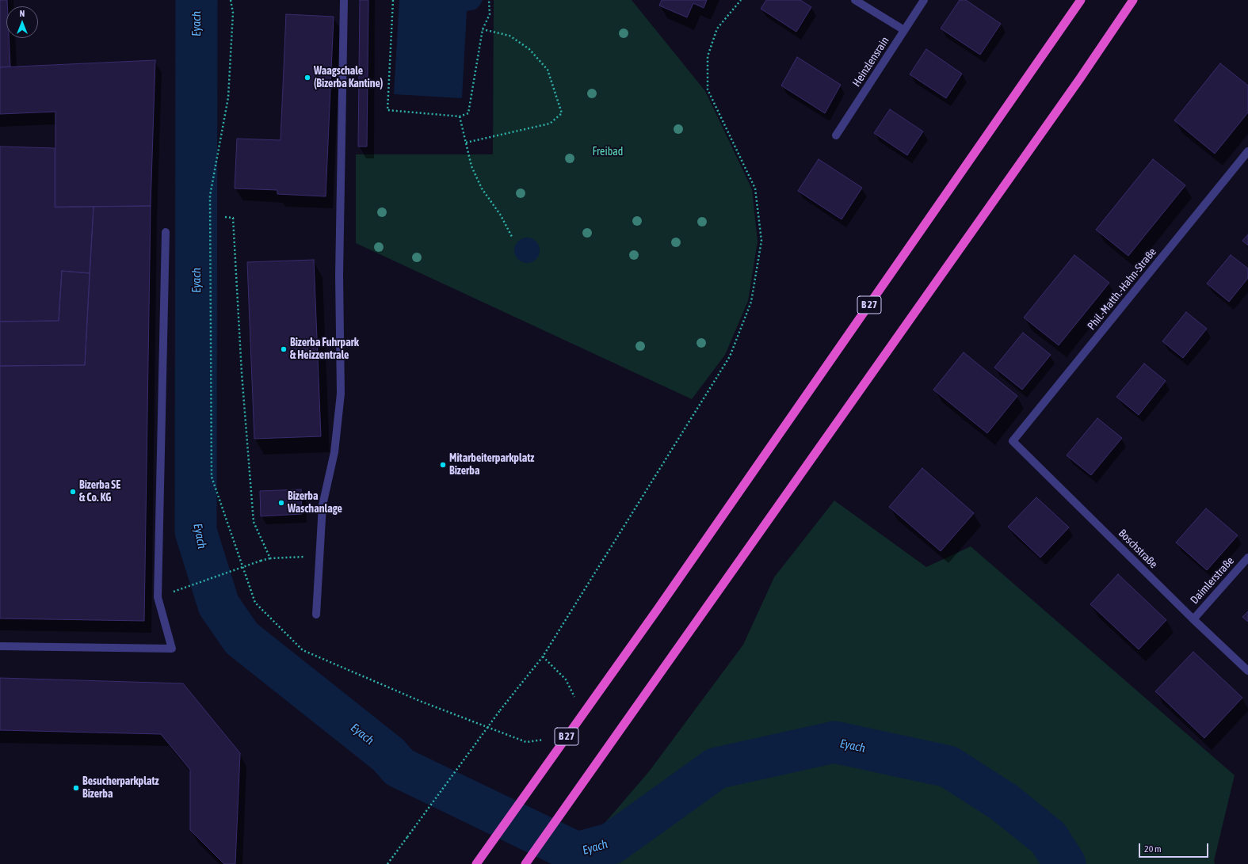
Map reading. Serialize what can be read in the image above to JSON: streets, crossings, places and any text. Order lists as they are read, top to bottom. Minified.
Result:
{"streets":{"highway":["B 27"],"street":["Heinzlensrain","Phil.-Matth.-Hahn-Straße","Boschstraße","Daimlerstraße"]},"crossings":[["Phil.-Matth.-Hahn-Straße","Boschstraße"],["Boschstraße","Daimlerstraße"]],"water":["Eyach"],"parks":["Freibad"],"places":["Waagschale (Bizerba Kantine)","Bizerba Fuhrpark & Heizzentrale","Mitarbeiterparkplatz Bizerba","Bizerba SE & Co. KG","Bizerba Waschanlage","Besucherparkplatz Bizerba"],"scale_bar":"20 m","north":"top"}
